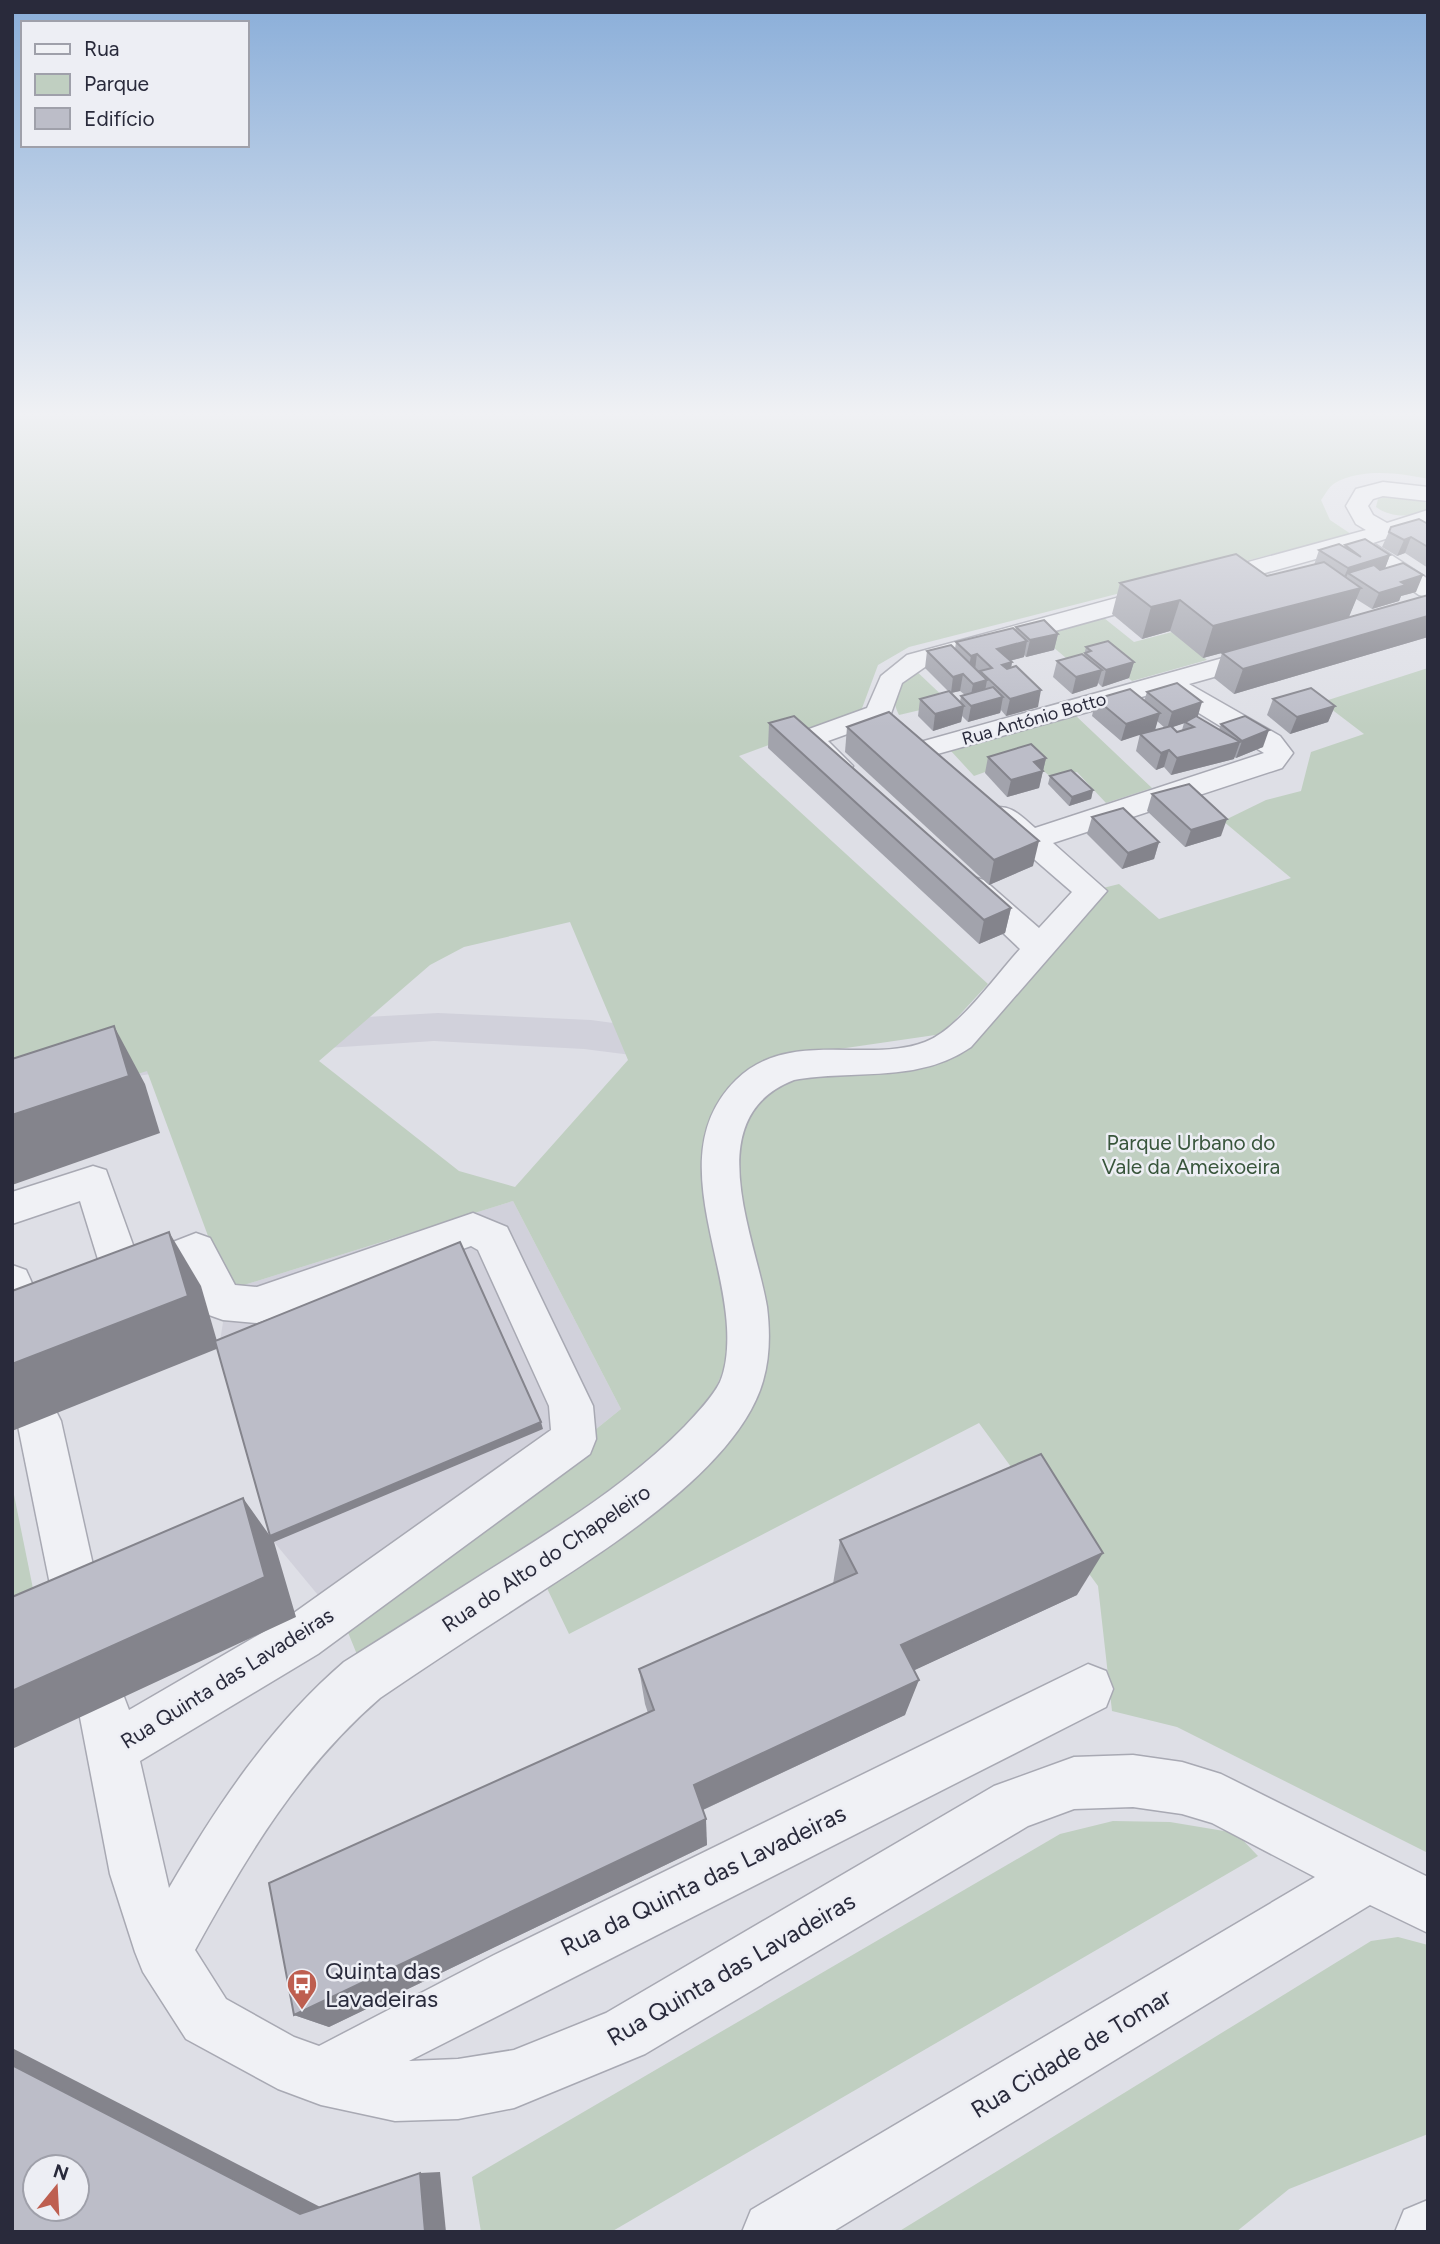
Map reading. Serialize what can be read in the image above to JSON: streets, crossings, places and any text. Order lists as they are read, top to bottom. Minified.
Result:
{"streets":{"street":["Rua António Botto","Rua do Alto do Chapeleiro","Rua Quinta das Lavadeiras","Rua da Quinta das Lavadeiras","Rua Cidade de Tomar"]},"crossings":[["Rua do Alto do Chapeleiro","Rua Quinta das Lavadeiras"],["Rua Quinta das Lavadeiras","Rua da Quinta das Lavadeiras"],["Rua Quinta das Lavadeiras","Rua Cidade de Tomar"]],"parks":["Parque Urbano do Vale da Ameixoeira"],"places":{"bus stop":["Quinta das Lavadeiras"]},"legend":["Rua","Parque","Edifício"],"north":"top"}
